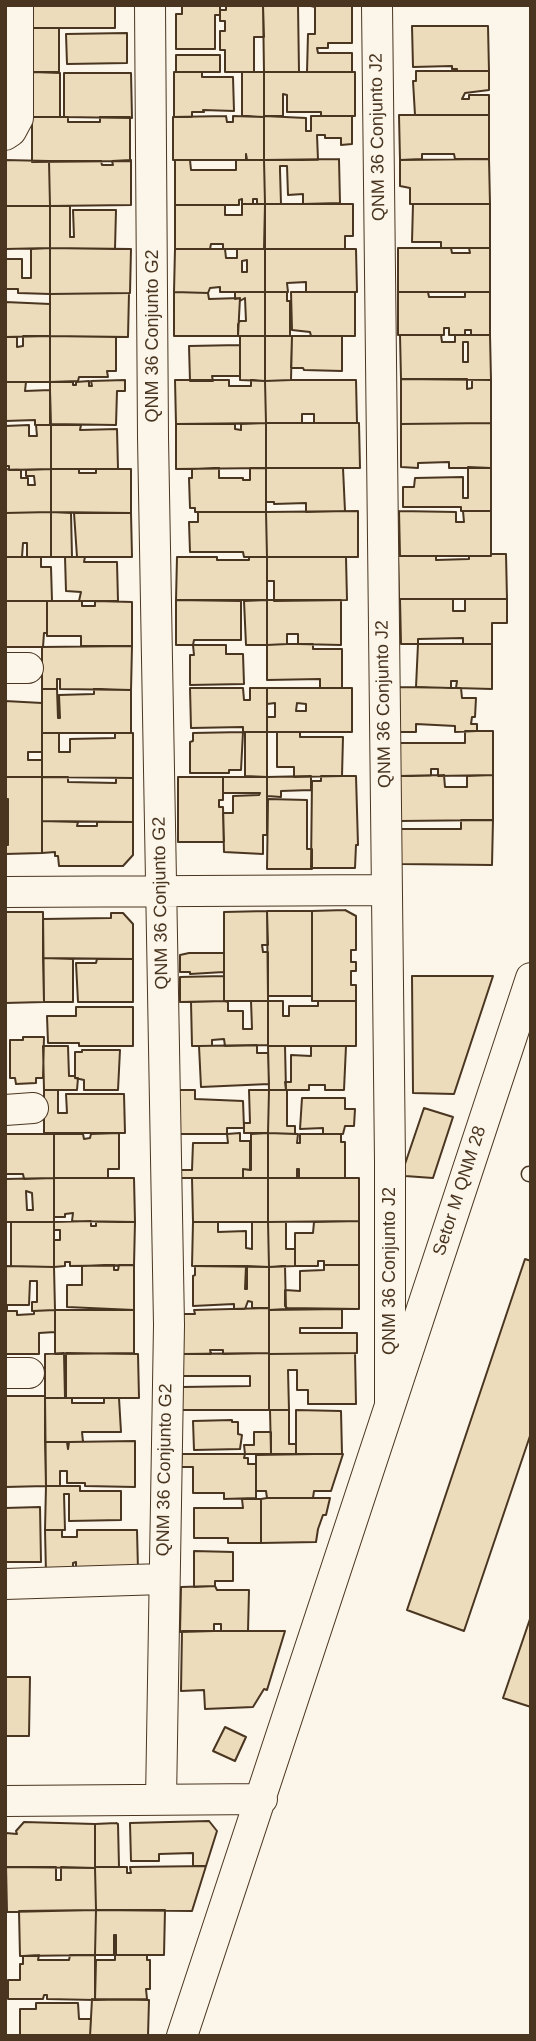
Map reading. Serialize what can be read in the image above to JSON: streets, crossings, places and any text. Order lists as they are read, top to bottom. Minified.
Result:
{"streets":{"street":["QNM 36 Conjunto J2","QNM 36 Conjunto G2","Setor M QNM 28"]},"crossings":[["QNM 36 Conjunto J2","Setor M QNM 28"]]}
